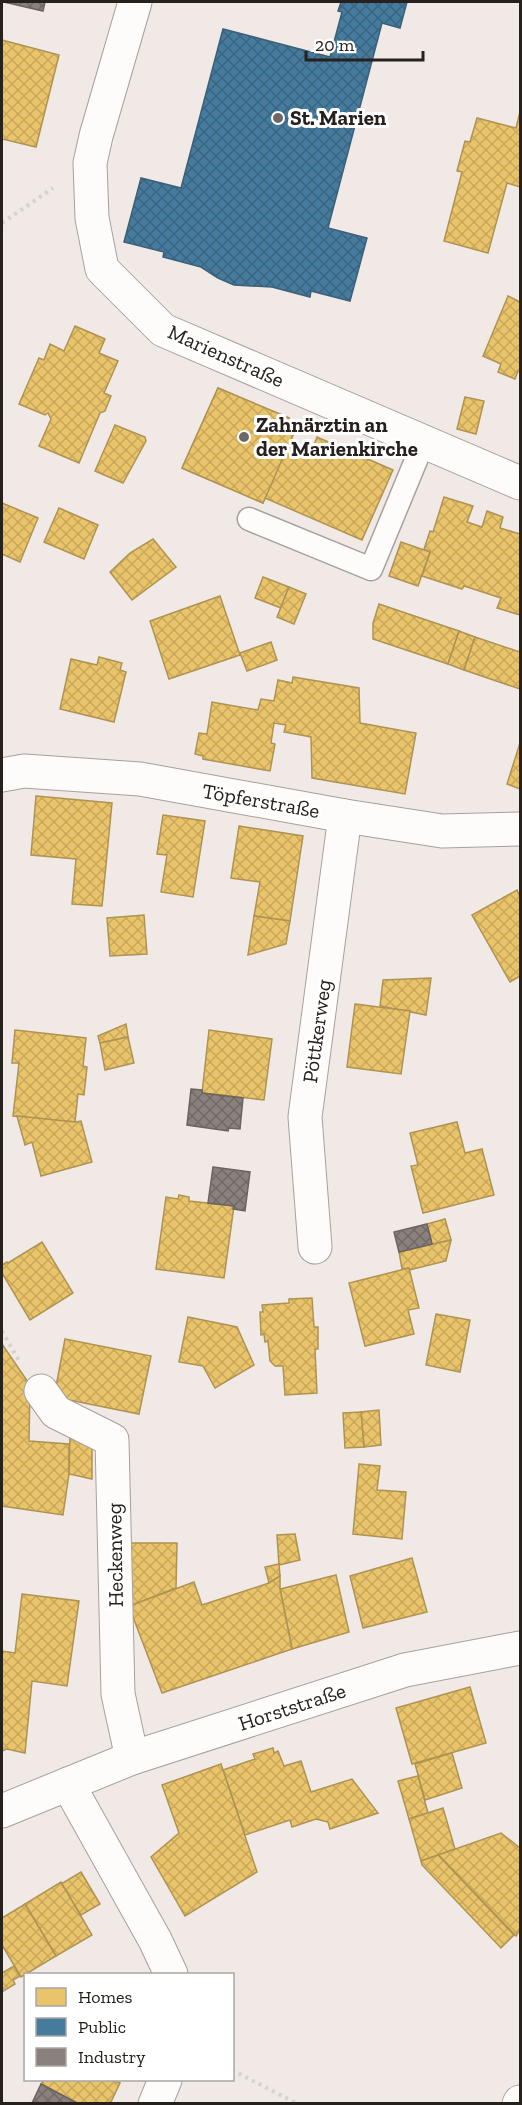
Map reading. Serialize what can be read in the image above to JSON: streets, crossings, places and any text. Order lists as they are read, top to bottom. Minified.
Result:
{"streets":{"street":["Marienstraße","Töpferstraße","Pöttkerweg","Heckenweg","Horststraße"]},"crossings":[["Töpferstraße","Pöttkerweg"],["Heckenweg","Horststraße"]],"places":["St. Marien","Zahnärztin an der Marienkirche"],"legend":["Homes","Public","Industry"],"scale_bar":"20 m"}
